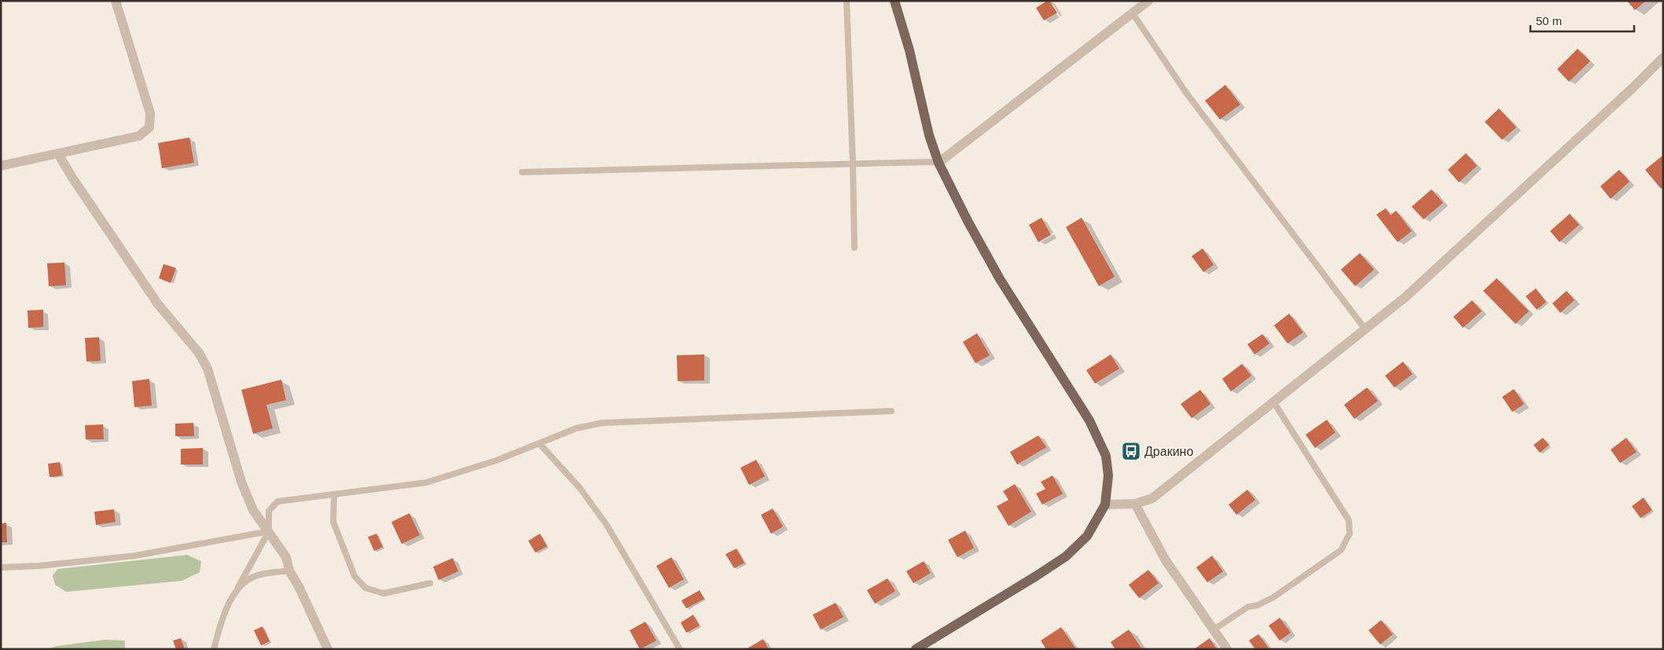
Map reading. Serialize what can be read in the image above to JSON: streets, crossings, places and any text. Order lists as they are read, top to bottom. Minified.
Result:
{"places":{"bus stop":["Дракино"]},"scale_bar":"50 m"}
